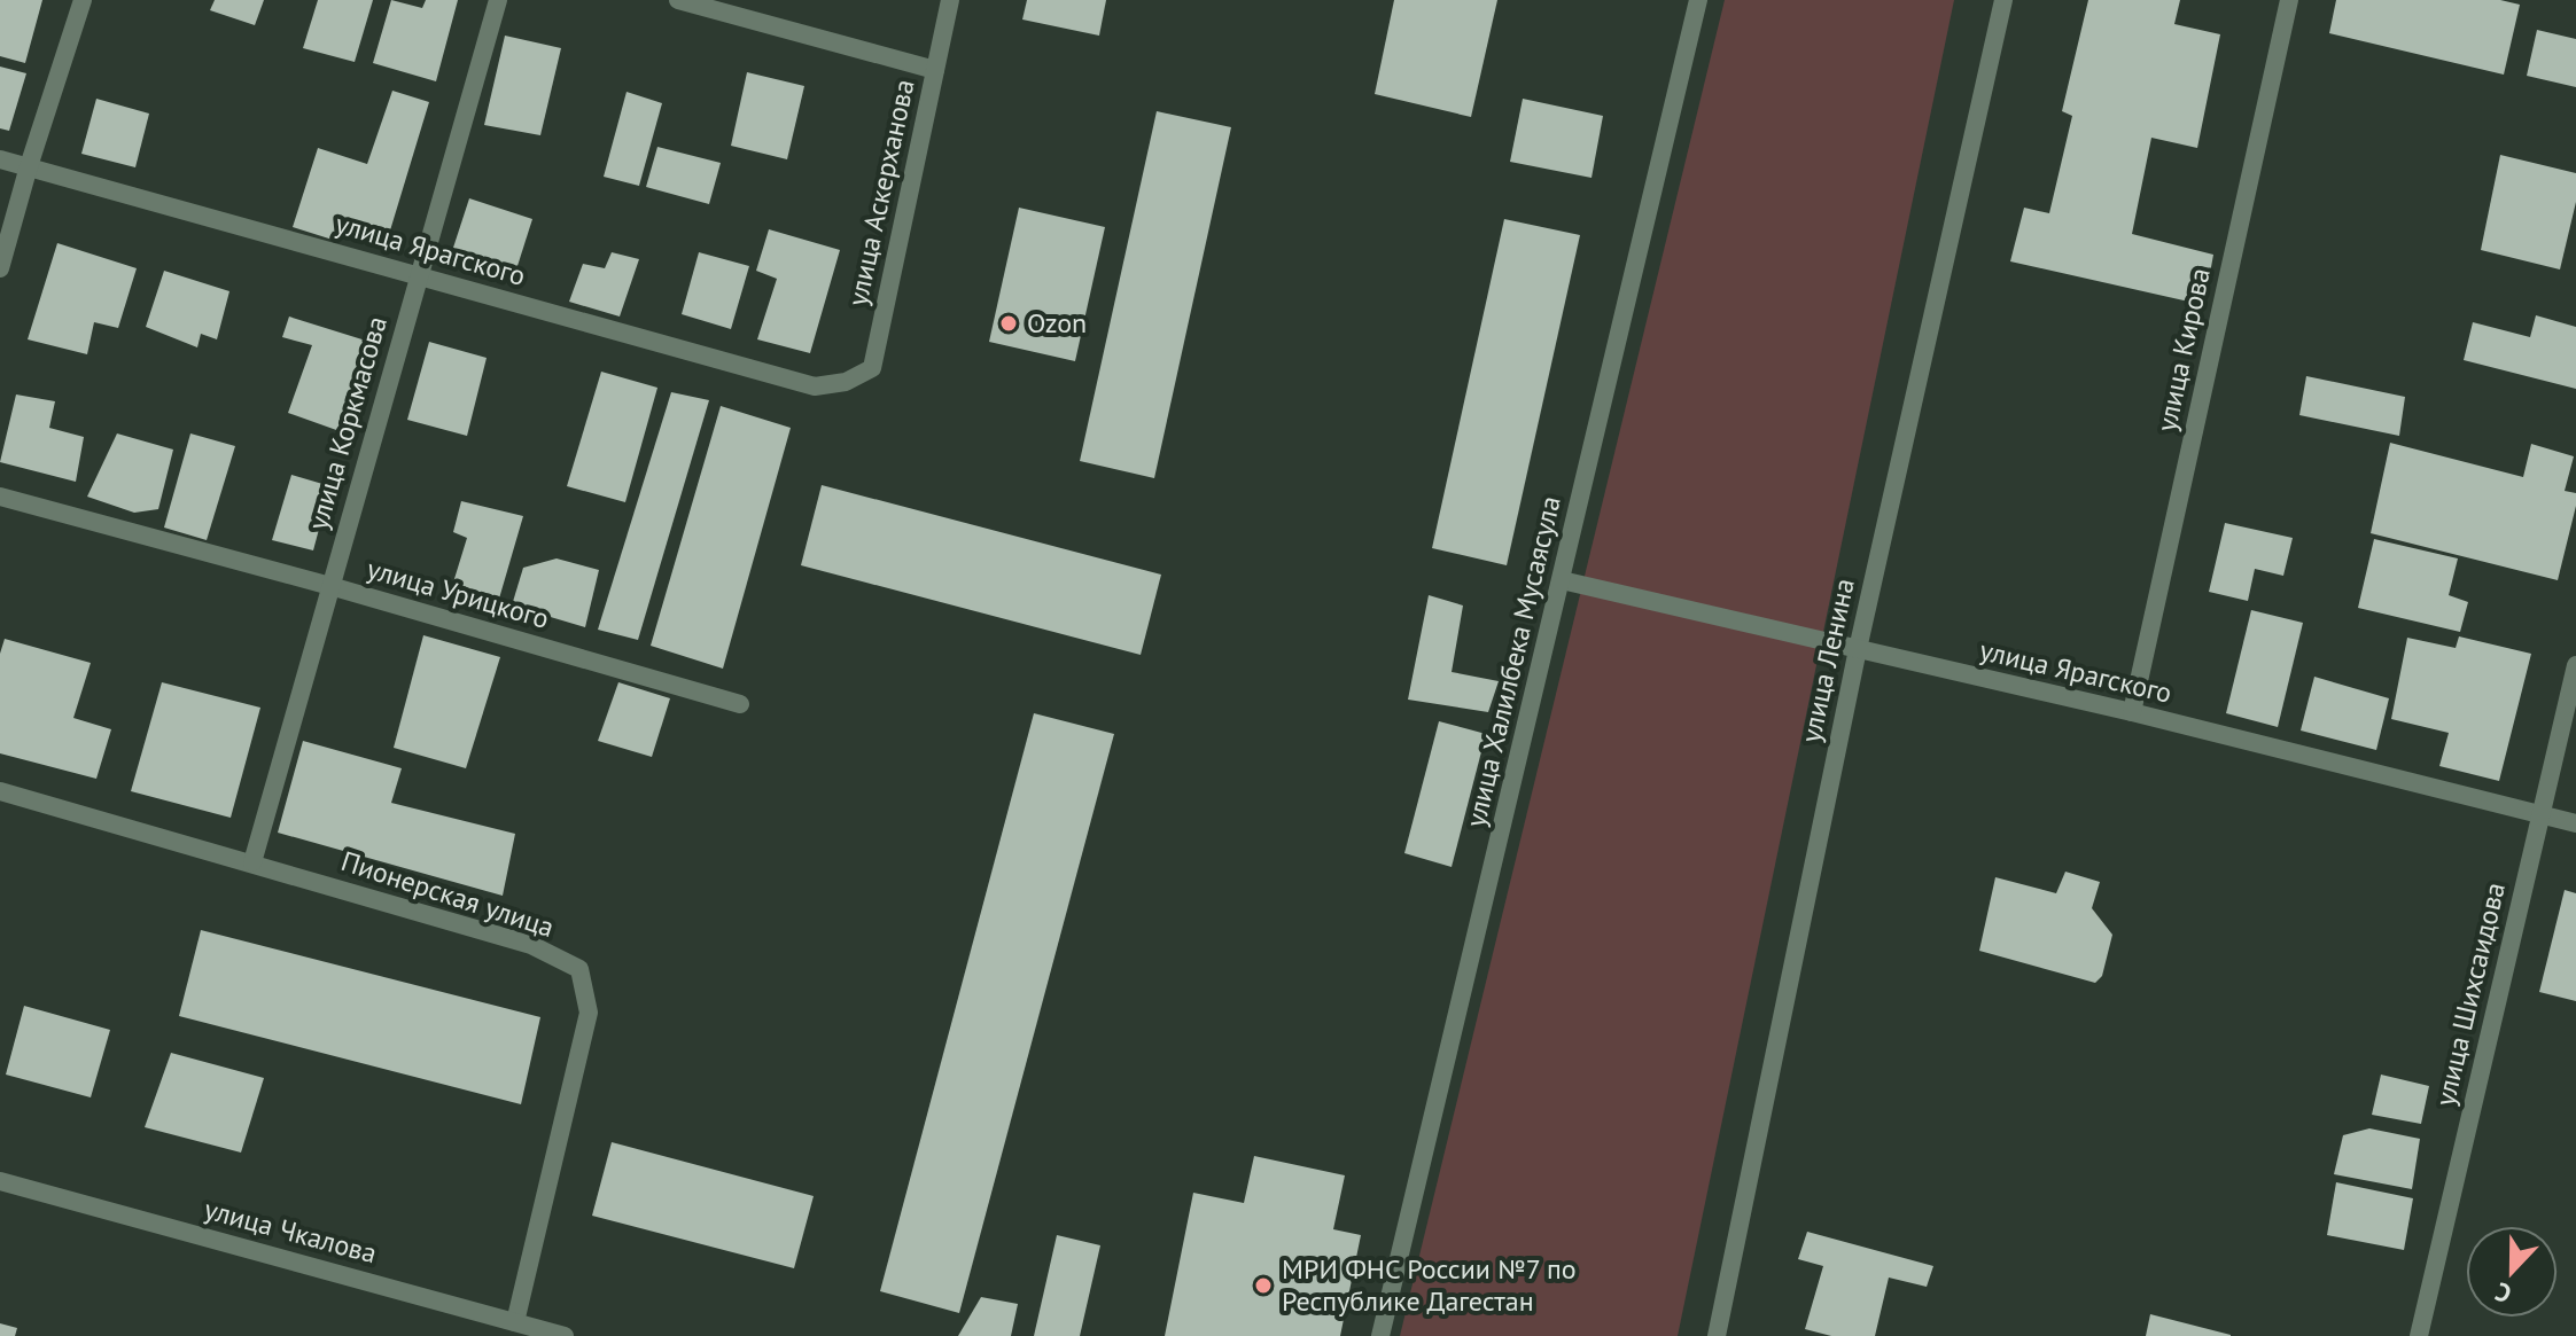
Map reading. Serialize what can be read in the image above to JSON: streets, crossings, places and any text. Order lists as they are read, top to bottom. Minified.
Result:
{"streets":{"street":["улица Аскерханова","улица Ярагского","улица Кирова","улица Коркмасова","улица Урицкого","улица Ленина","улица Халилбека Мусаясула","Пионерская улица","улица Шихсаидова","улица Чкалова"]},"crossings":[["улица Аскерханова","улица Ярагского"],["улица Ярагского","улица Кирова"],["улица Ярагского","улица Коркмасова"],["улица Ярагского","улица Ленина"],["улица Ярагского","улица Халилбека Мусаясула"],["улица Ярагского","улица Шихсаидова"],["улица Коркмасова","улица Урицкого"],["улица Коркмасова","Пионерская улица"],["Пионерская улица","улица Чкалова"]],"places":["Ozon","МРИ ФНС России №7 по Республике Дагестан"],"north":"bottom"}
